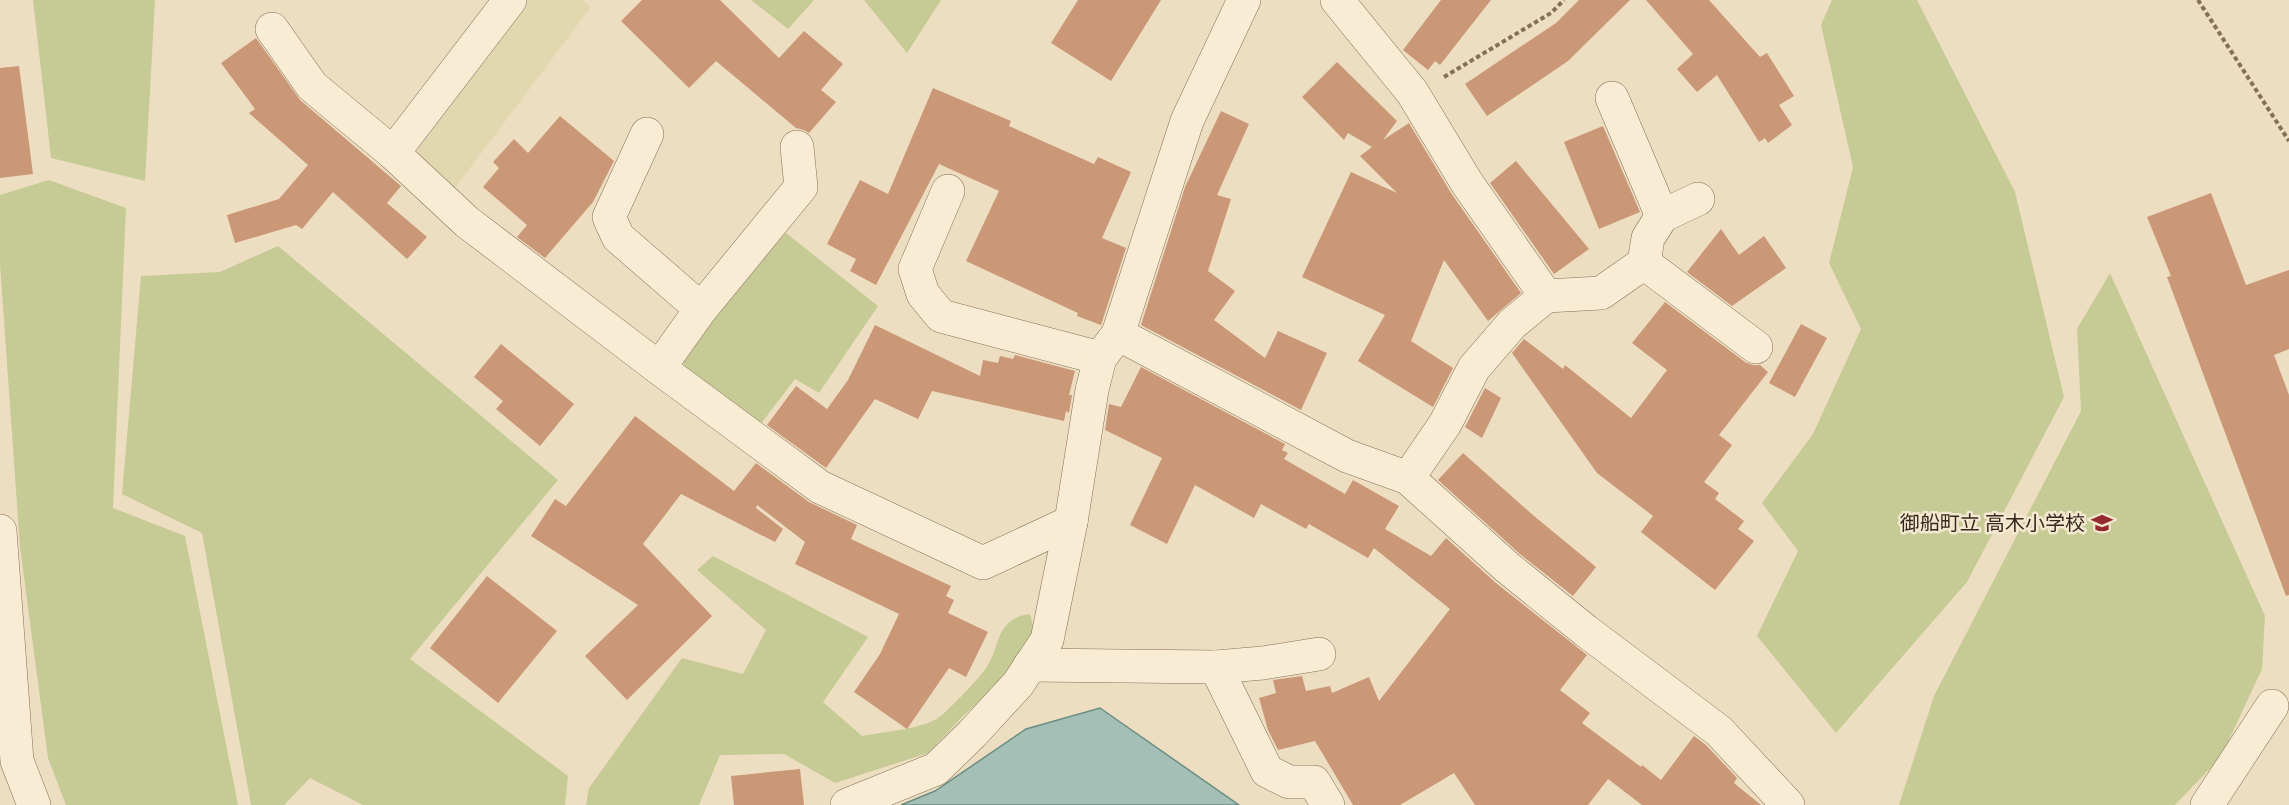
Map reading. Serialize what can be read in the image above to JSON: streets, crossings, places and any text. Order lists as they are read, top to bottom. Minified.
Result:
{"places":{"school or university":["御船町立 高木小学校"]}}
